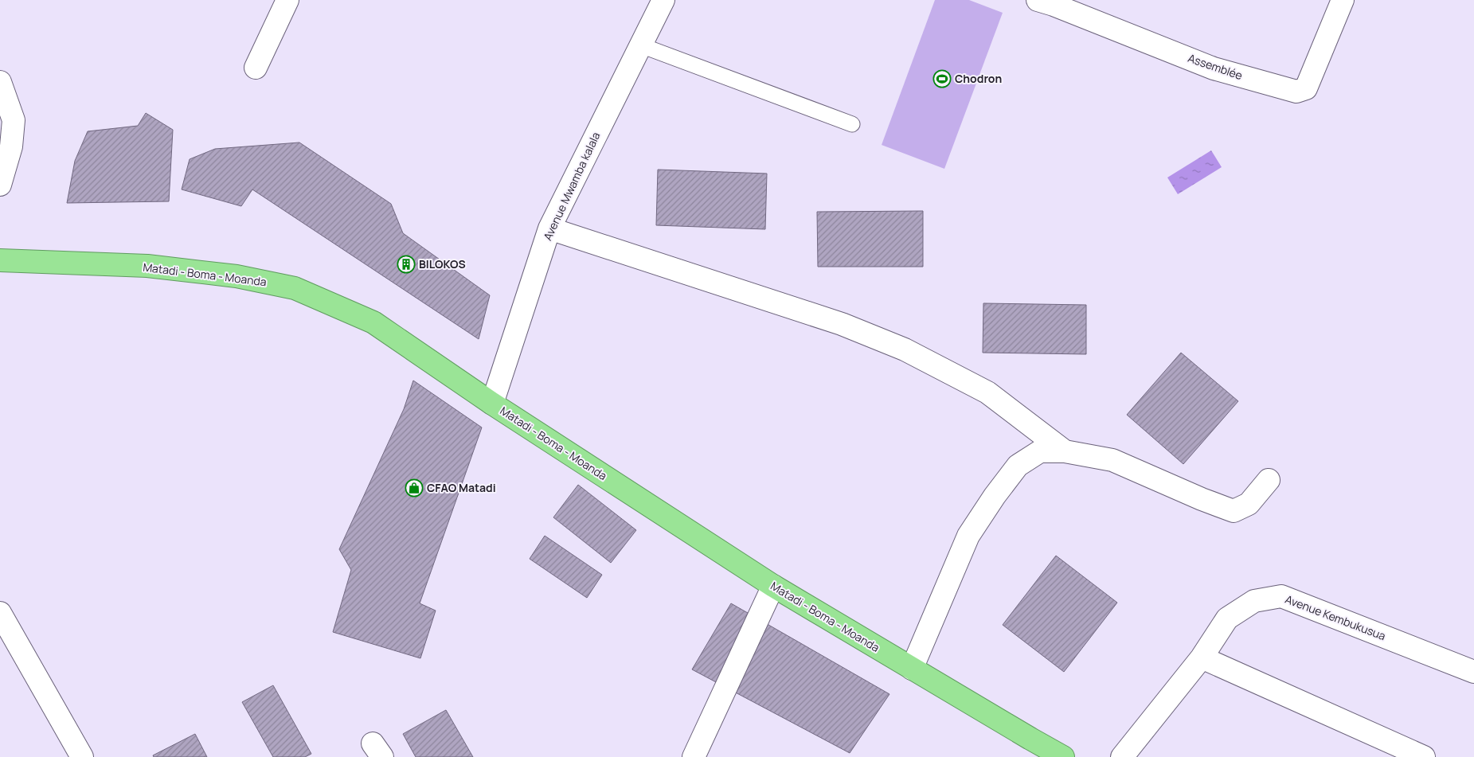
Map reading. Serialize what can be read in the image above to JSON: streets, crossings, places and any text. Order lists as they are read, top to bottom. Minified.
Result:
{"streets":{"highway":["Matadi - Boma - Moanda"],"street":["Assemblée","Avenue Mwamba kalala","Avenue Kembukusua"]},"crossings":[["Avenue Mwamba kalala","Matadi - Boma - Moanda"]],"places":{"sports":["Chodron"],"building":["BILOKOS"],"shop":["CFAO Matadi"]}}
